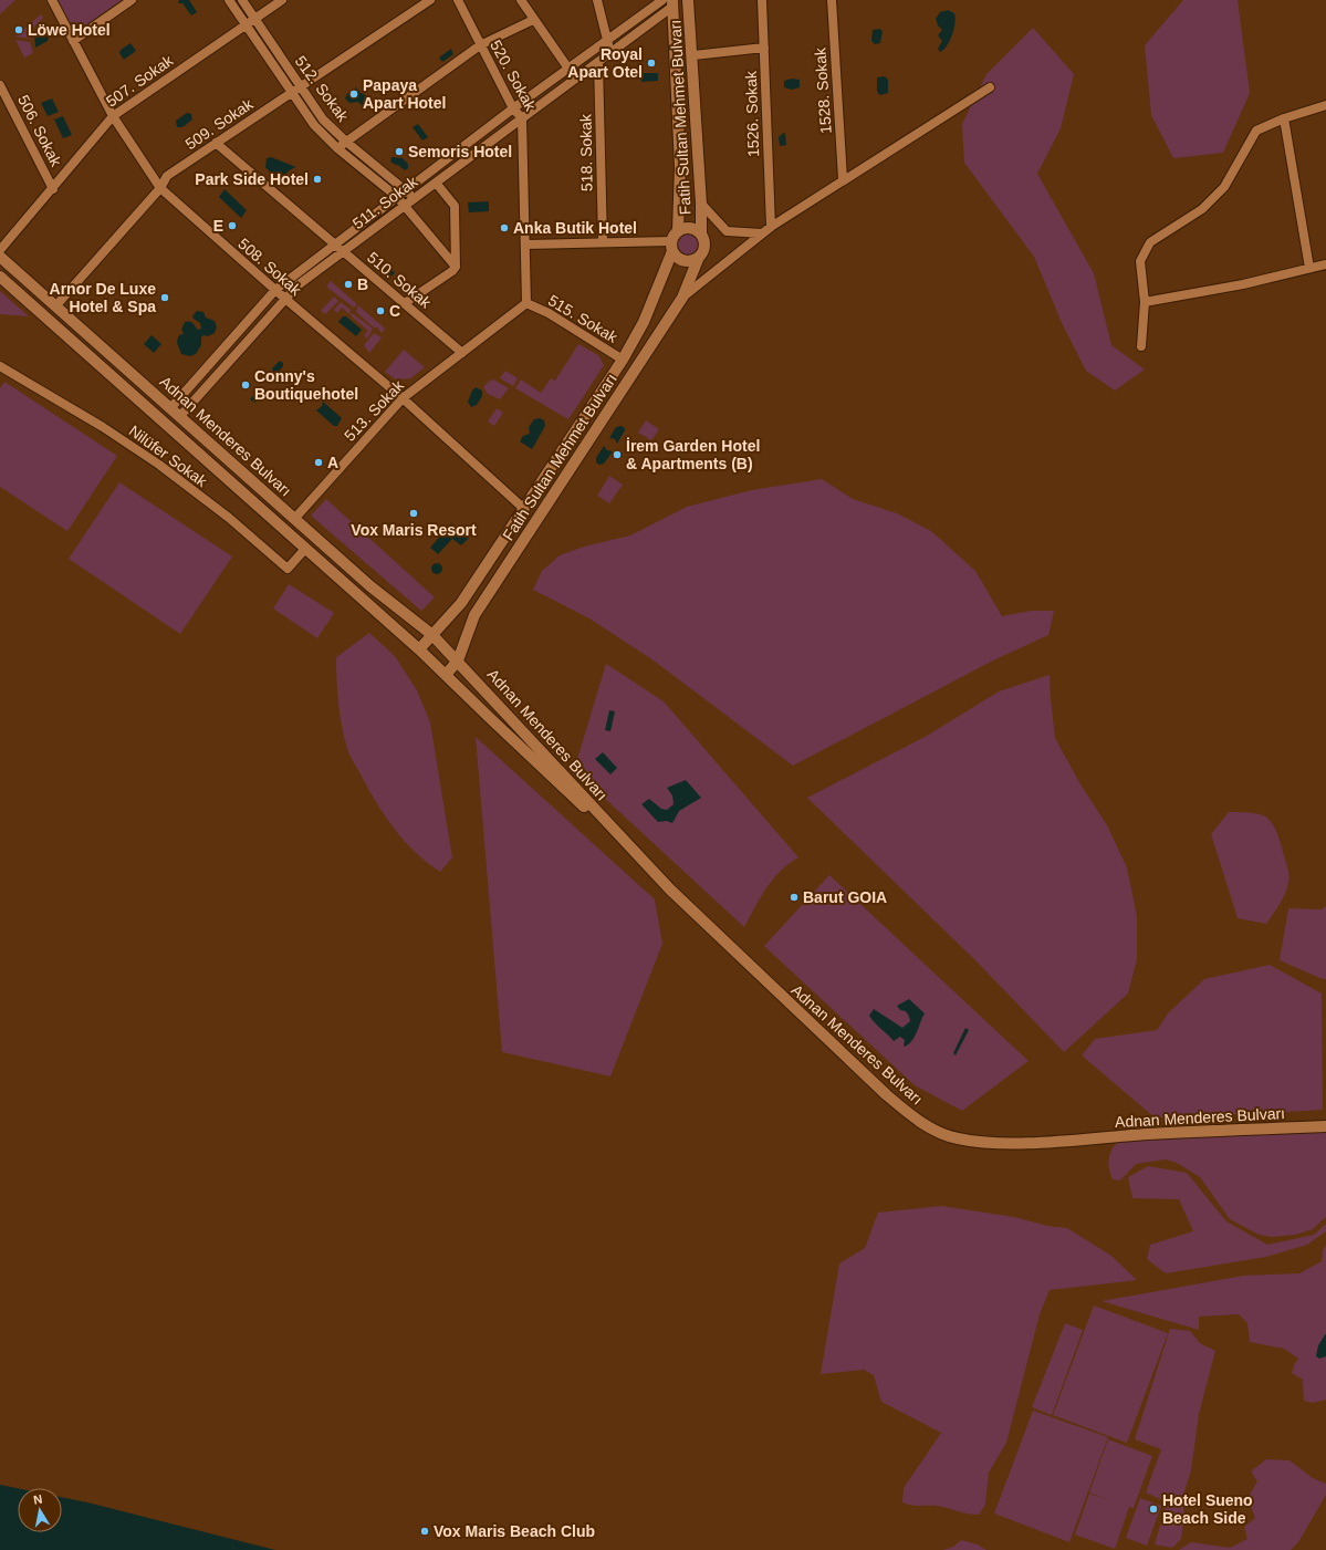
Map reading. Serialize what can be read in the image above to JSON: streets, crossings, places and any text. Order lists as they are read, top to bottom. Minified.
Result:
{"streets":{"main road":["Fatih Sultan Mehmet Bulvarı","Adnan Menderes Bulvarı"],"street":["520. Sokak","507. Sokak","512. Sokak","1528. Sokak","1526. Sokak","509. Sokak","506. Sokak","518. Sokak","511. Sokak","508. Sokak","510. Sokak","515. Sokak","513. Sokak","Nilüfer Sokak"]},"crossings":[["520. Sokak","511. Sokak"],["520. Sokak","515. Sokak"],["520. Sokak","513. Sokak"],["507. Sokak","512. Sokak"],["507. Sokak","506. Sokak"],["507. Sokak","508. Sokak"],["512. Sokak","509. Sokak"],["512. Sokak","511. Sokak"],["Fatih Sultan Mehmet Bulvarı","511. Sokak"],["Fatih Sultan Mehmet Bulvarı","508. Sokak"],["Fatih Sultan Mehmet Bulvarı","515. Sokak"],["Fatih Sultan Mehmet Bulvarı","Adnan Menderes Bulvarı"],["509. Sokak","508. Sokak"],["509. Sokak","510. Sokak"],["509. Sokak","Adnan Menderes Bulvarı"],["518. Sokak","511. Sokak"],["511. Sokak","508. Sokak"],["511. Sokak","510. Sokak"],["511. Sokak","Adnan Menderes Bulvarı"],["508. Sokak","513. Sokak"],["510. Sokak","513. Sokak"],["515. Sokak","513. Sokak"],["513. Sokak","Adnan Menderes Bulvarı"],["Adnan Menderes Bulvarı","Nilüfer Sokak"]],"places":["Löwe Hotel","Royal Apart Otel","Papaya Apart Hotel","Semoris Hotel","Park Side Hotel","E","Anka Butik Hotel","B","Arnor De Luxe Hotel & Spa","C","Conny's Boutiquehotel","İrem Garden Hotel & Apartments (B)","A","Vox Maris Resort","Barut GOIA","Hotel Sueno Beach Side","Vox Maris Beach Club"],"north":"top"}
